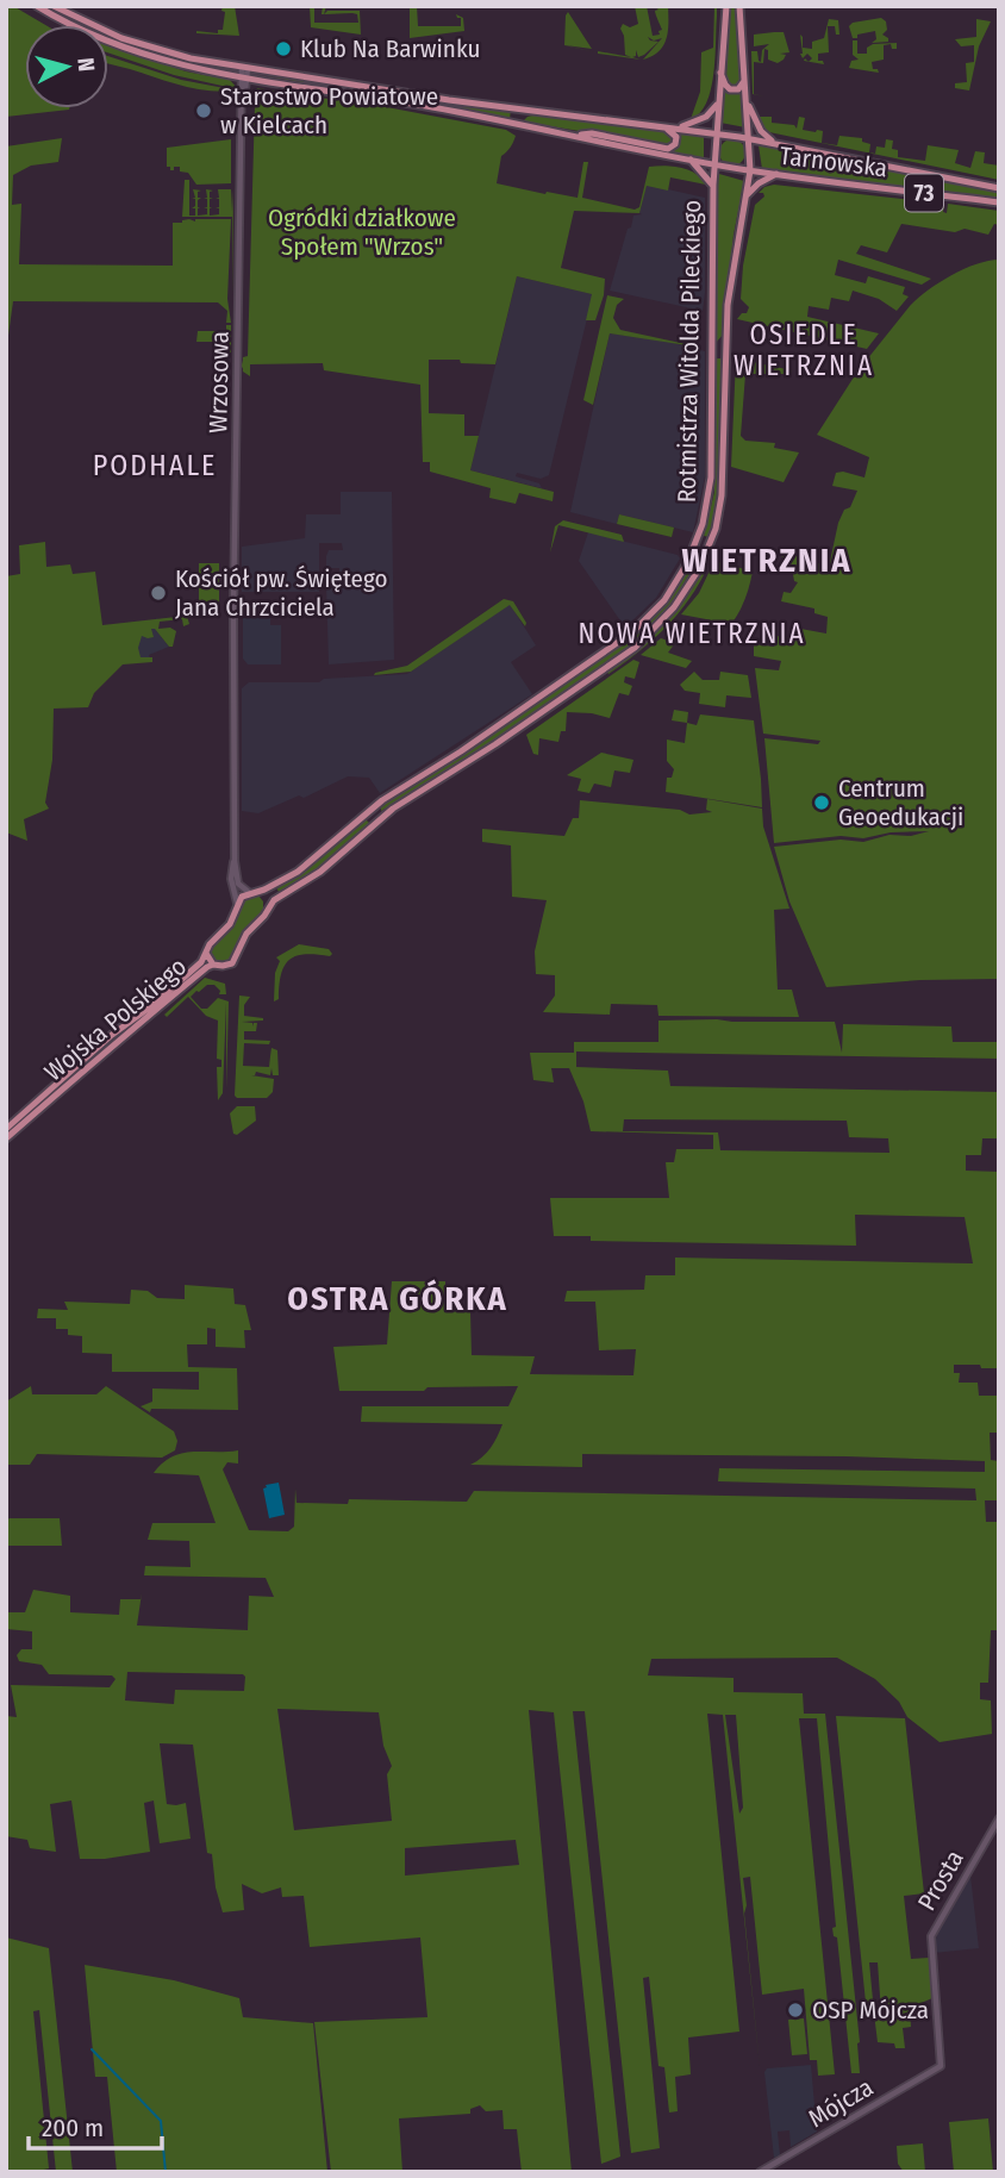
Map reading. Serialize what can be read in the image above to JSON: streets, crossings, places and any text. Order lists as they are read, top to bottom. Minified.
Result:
{"streets":{"main road":["Tarnowska","73","Rotmistrza Witolda Pileckiego","Wojska Polskiego"],"street":["Wrzosowa","Prosta","Mójcza"]},"crossings":[["Tarnowska","73"],["Tarnowska","Rotmistrza Witolda Pileckiego"],["73","Rotmistrza Witolda Pileckiego"],["73","Wrzosowa"],["Wrzosowa","Wojska Polskiego"],["Prosta","Mójcza"]],"districts":["OSIEDLE WIETRZNIA","PODHALE","WIETRZNIA","NOWA WIETRZNIA","OSTRA GÓRKA"],"parks":["Ogródki działkowe Społem \"Wrzos\""],"places":["Klub Na Barwinku","Starostwo Powiatowe w Kielcach","Kościół pw. Świętego Jana Chrzciciela","Centrum Geoedukacji","OSP Mójcza"],"scale_bar":"200 m","north":"right"}
